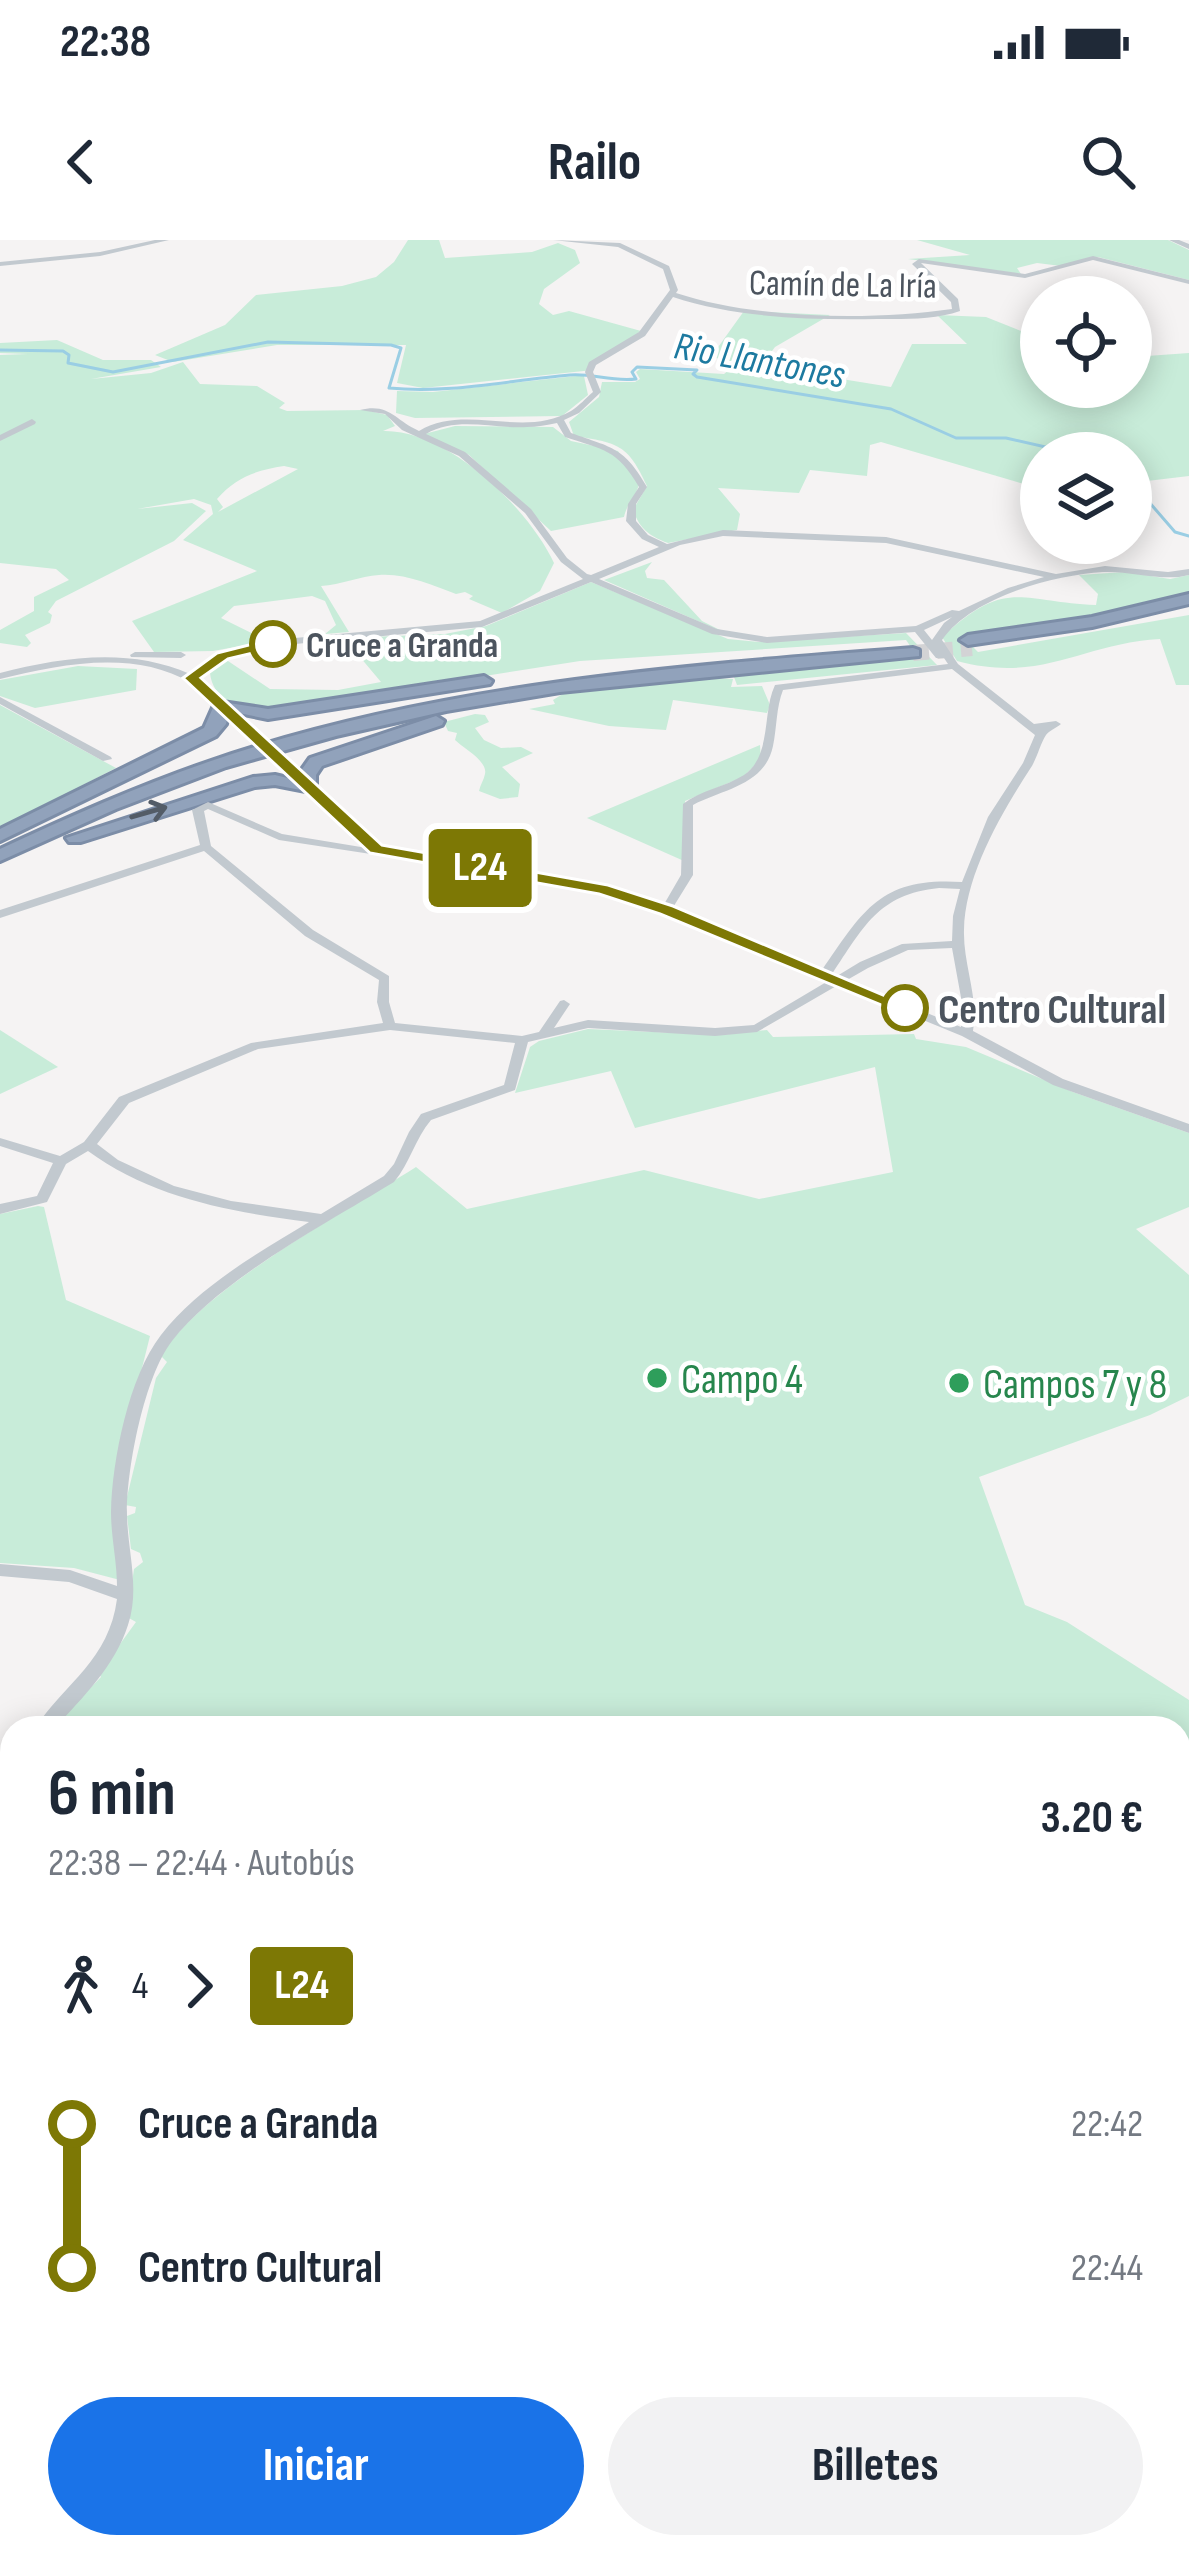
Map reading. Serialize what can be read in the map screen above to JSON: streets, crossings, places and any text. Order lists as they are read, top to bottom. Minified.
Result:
{"streets":{"street":["Camín de La Iría"]},"water":["Rio Llantones"],"places":["Cruce a Granda","Centro Cultural","Campo 4","Campos 7 y 8"],"lines":["bus line L24"],"page":{"status":"22:38","header":"Railo","on_map":"L24","heading":["6 min","22:38 – 22:44 · Autobús","3.20 €"],"legs":["4","L24"],"list":[{"name":"Cruce a Granda","value":"22:42"},{"name":"Centro Cultural","value":"22:44"}],"buttons":["Iniciar","Billetes"]}}
